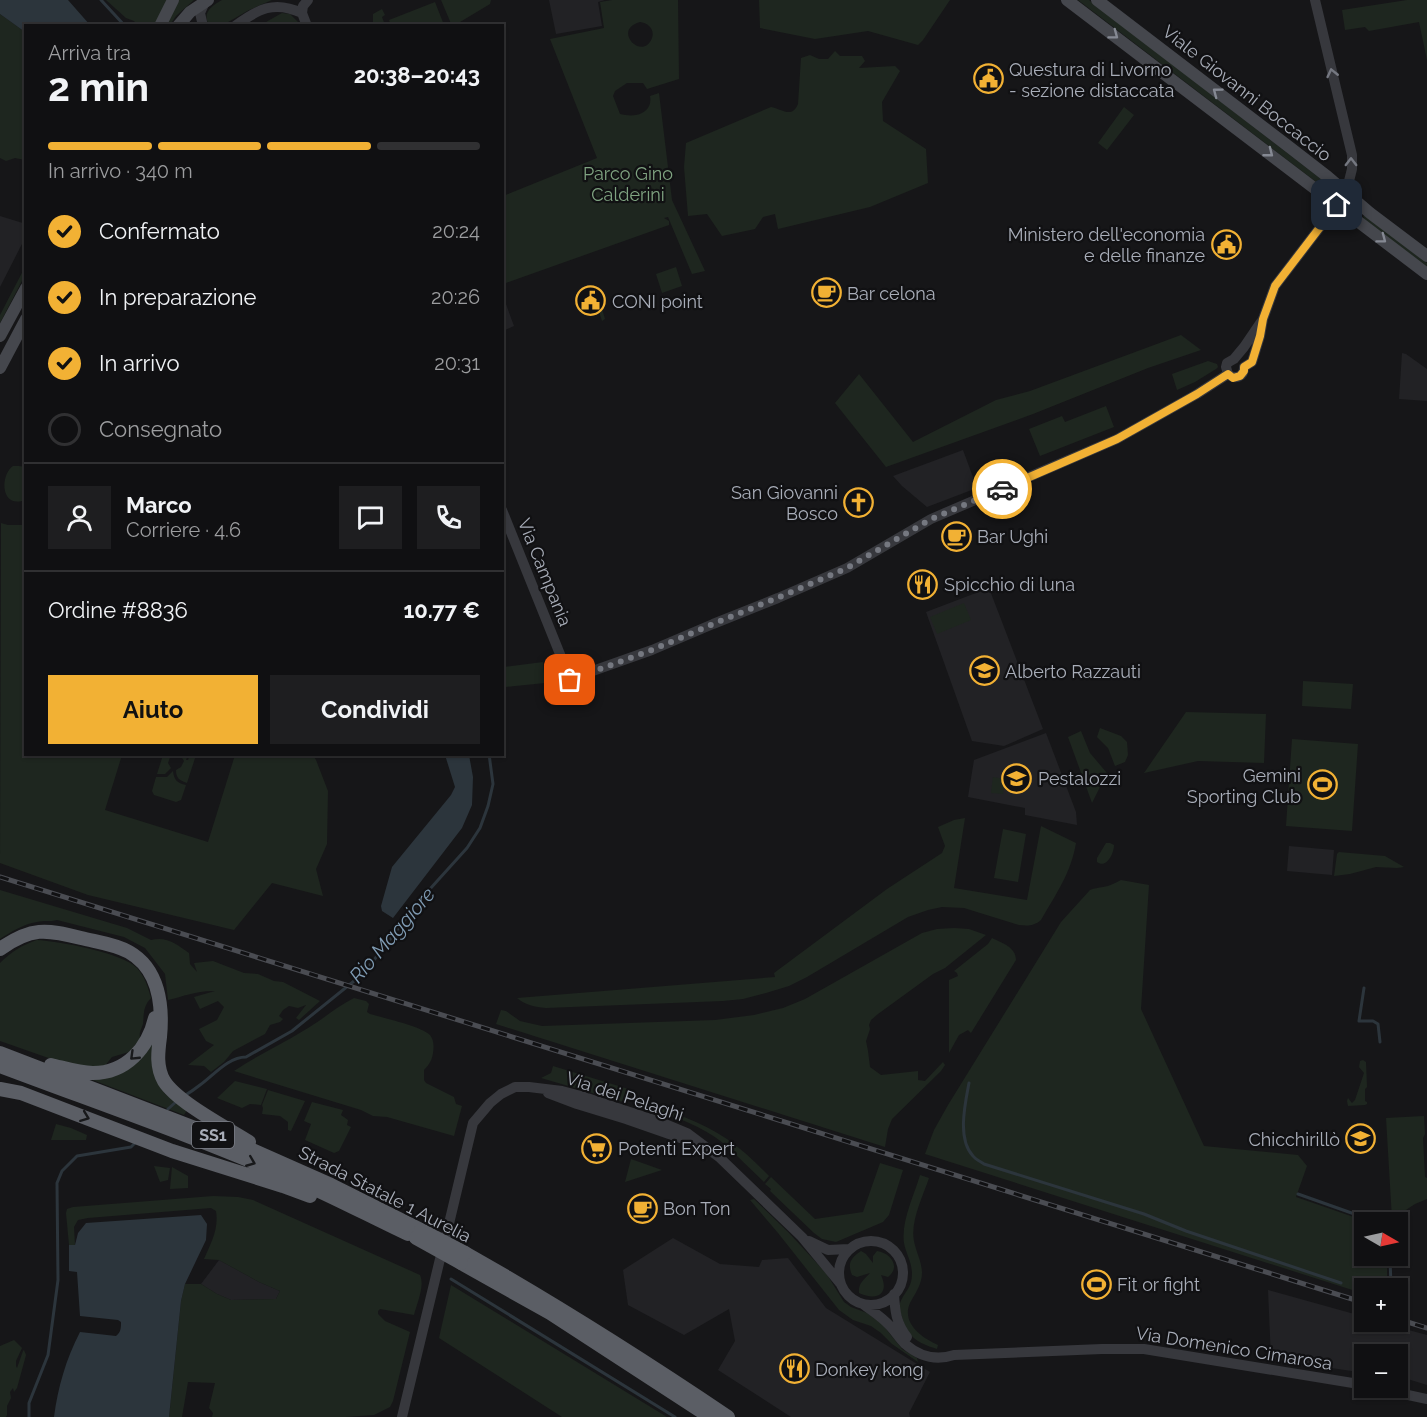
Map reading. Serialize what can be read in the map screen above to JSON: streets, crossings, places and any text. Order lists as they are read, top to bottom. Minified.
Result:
{"streets":{"highway":["SS1","Strada Statale 1 Aurelia"],"main road":["Viale Giovanni Boccaccio"],"street":["Via Campania","Via dei Pelaghi","Via Domenico Cimarosa"]},"crossings":[["Via dei Pelaghi","Via Domenico Cimarosa"]],"water":["Rio Maggiore"],"parks":["Parco Gino Calderini"],"places":{"public building":["Questura di Livorno - sezione distaccata","Ministero dell'economia e delle finanze","CONI point"],"cafe":["Bar celona","Bar Ughi","Bon Ton"],"church":["San Giovanni Bosco"],"restaurant":["Spicchio di luna","Donkey kong"],"school or university":["Alberto Razzauti","Pestalozzi","Chicchirillò"],"sports":["Gemini Sporting Club","Fit or fight"],"supermarket":["Potenti Expert"]},"north":"right","page":{"heading":["2 min","Arriva tra","20:38–20:43"],"panel":["Marco","Corriere · 4.6","Ordine #8836","10.77 €"],"bar":"In arrivo · 340 m","list":[["Confermato","20:24"],["In preparazione","20:26"],["In arrivo","20:31"],"Consegnato"],"buttons":["Aiuto","Condividi"],"map_buttons":["+","−"]}}
